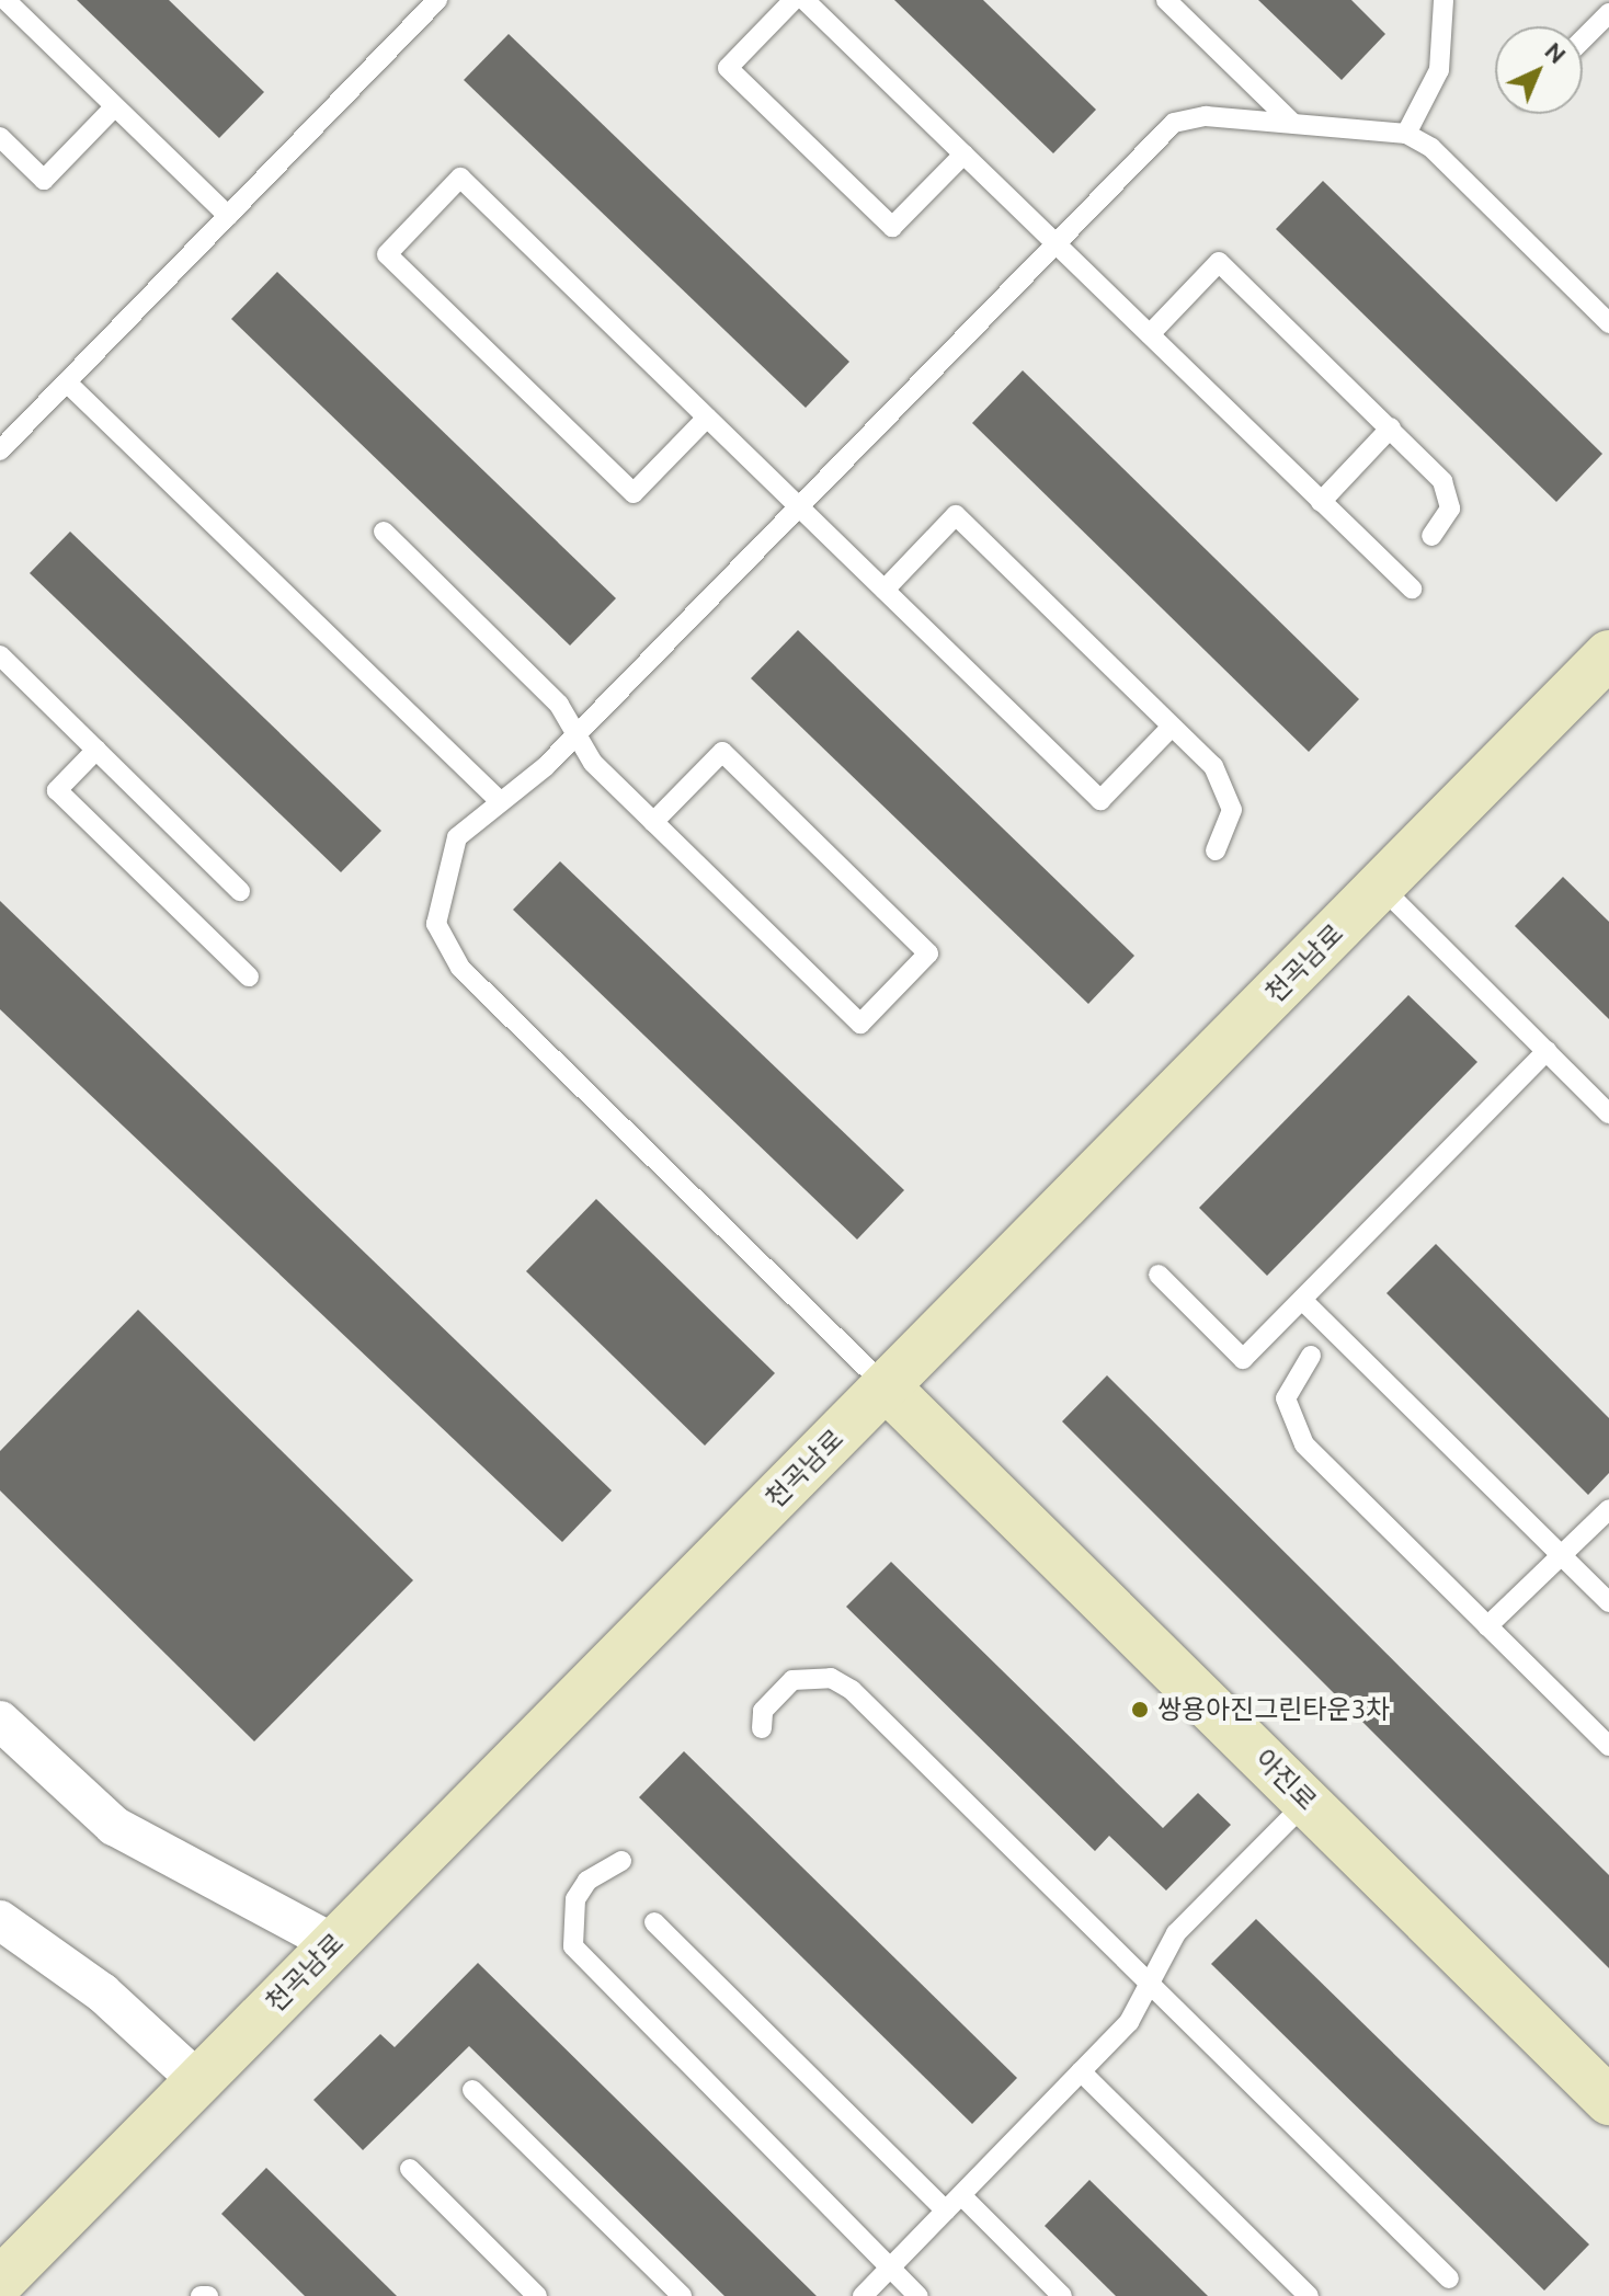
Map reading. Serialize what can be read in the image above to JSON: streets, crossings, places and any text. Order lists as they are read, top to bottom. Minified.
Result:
{"streets":{"street":["천곡남로","아진로"]},"crossings":[["천곡남로","아진로"]],"places":["쌍용아진그린타운3차"],"north":"top right"}
